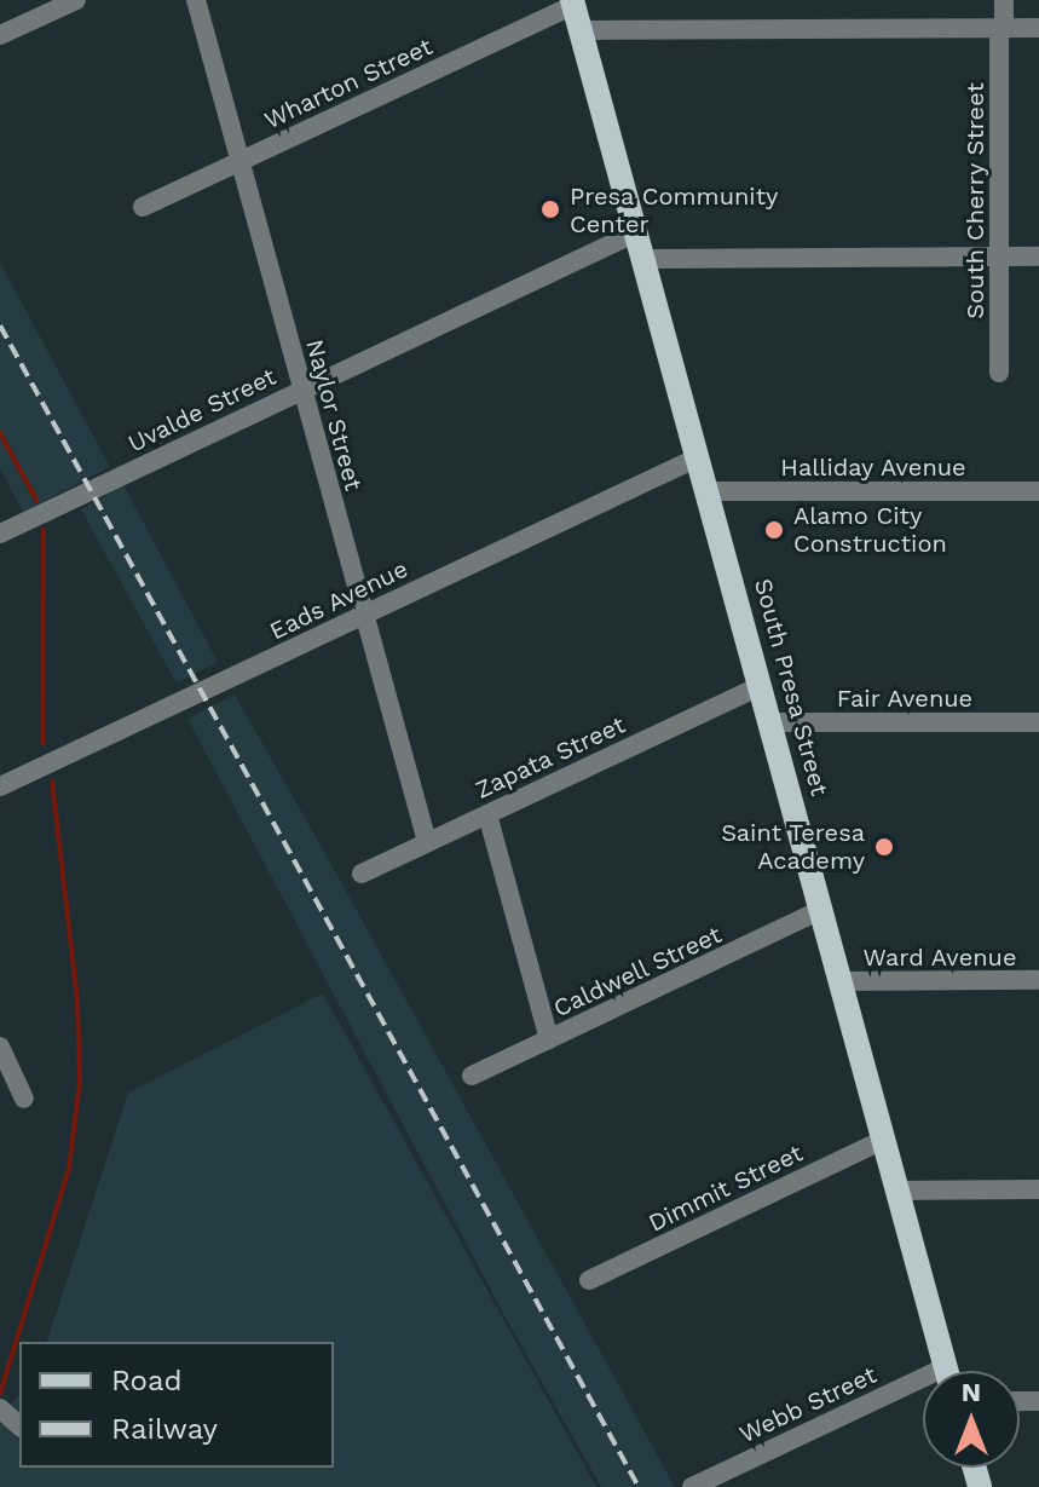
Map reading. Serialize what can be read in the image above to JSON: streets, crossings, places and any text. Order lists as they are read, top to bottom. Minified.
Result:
{"streets":{"main road":["South Presa Street"],"street":["Wharton Street","South Cherry Street","Uvalde Street","Naylor Street","Halliday Avenue","Eads Avenue","Fair Avenue","Zapata Street","Ward Avenue","Caldwell Street","Dimmit Street","Webb Street"]},"crossings":[["Wharton Street","Naylor Street"],["Wharton Street","South Presa Street"],["Uvalde Street","Naylor Street"],["Uvalde Street","South Presa Street"],["Naylor Street","Eads Avenue"],["Naylor Street","Zapata Street"],["Halliday Avenue","South Presa Street"],["Eads Avenue","South Presa Street"],["South Presa Street","Fair Avenue"],["South Presa Street","Zapata Street"],["South Presa Street","Ward Avenue"],["South Presa Street","Caldwell Street"],["South Presa Street","Dimmit Street"]],"places":["Presa Community Center","Alamo City Construction","Saint Teresa Academy"],"legend":["Road","Railway"],"north":"top"}
